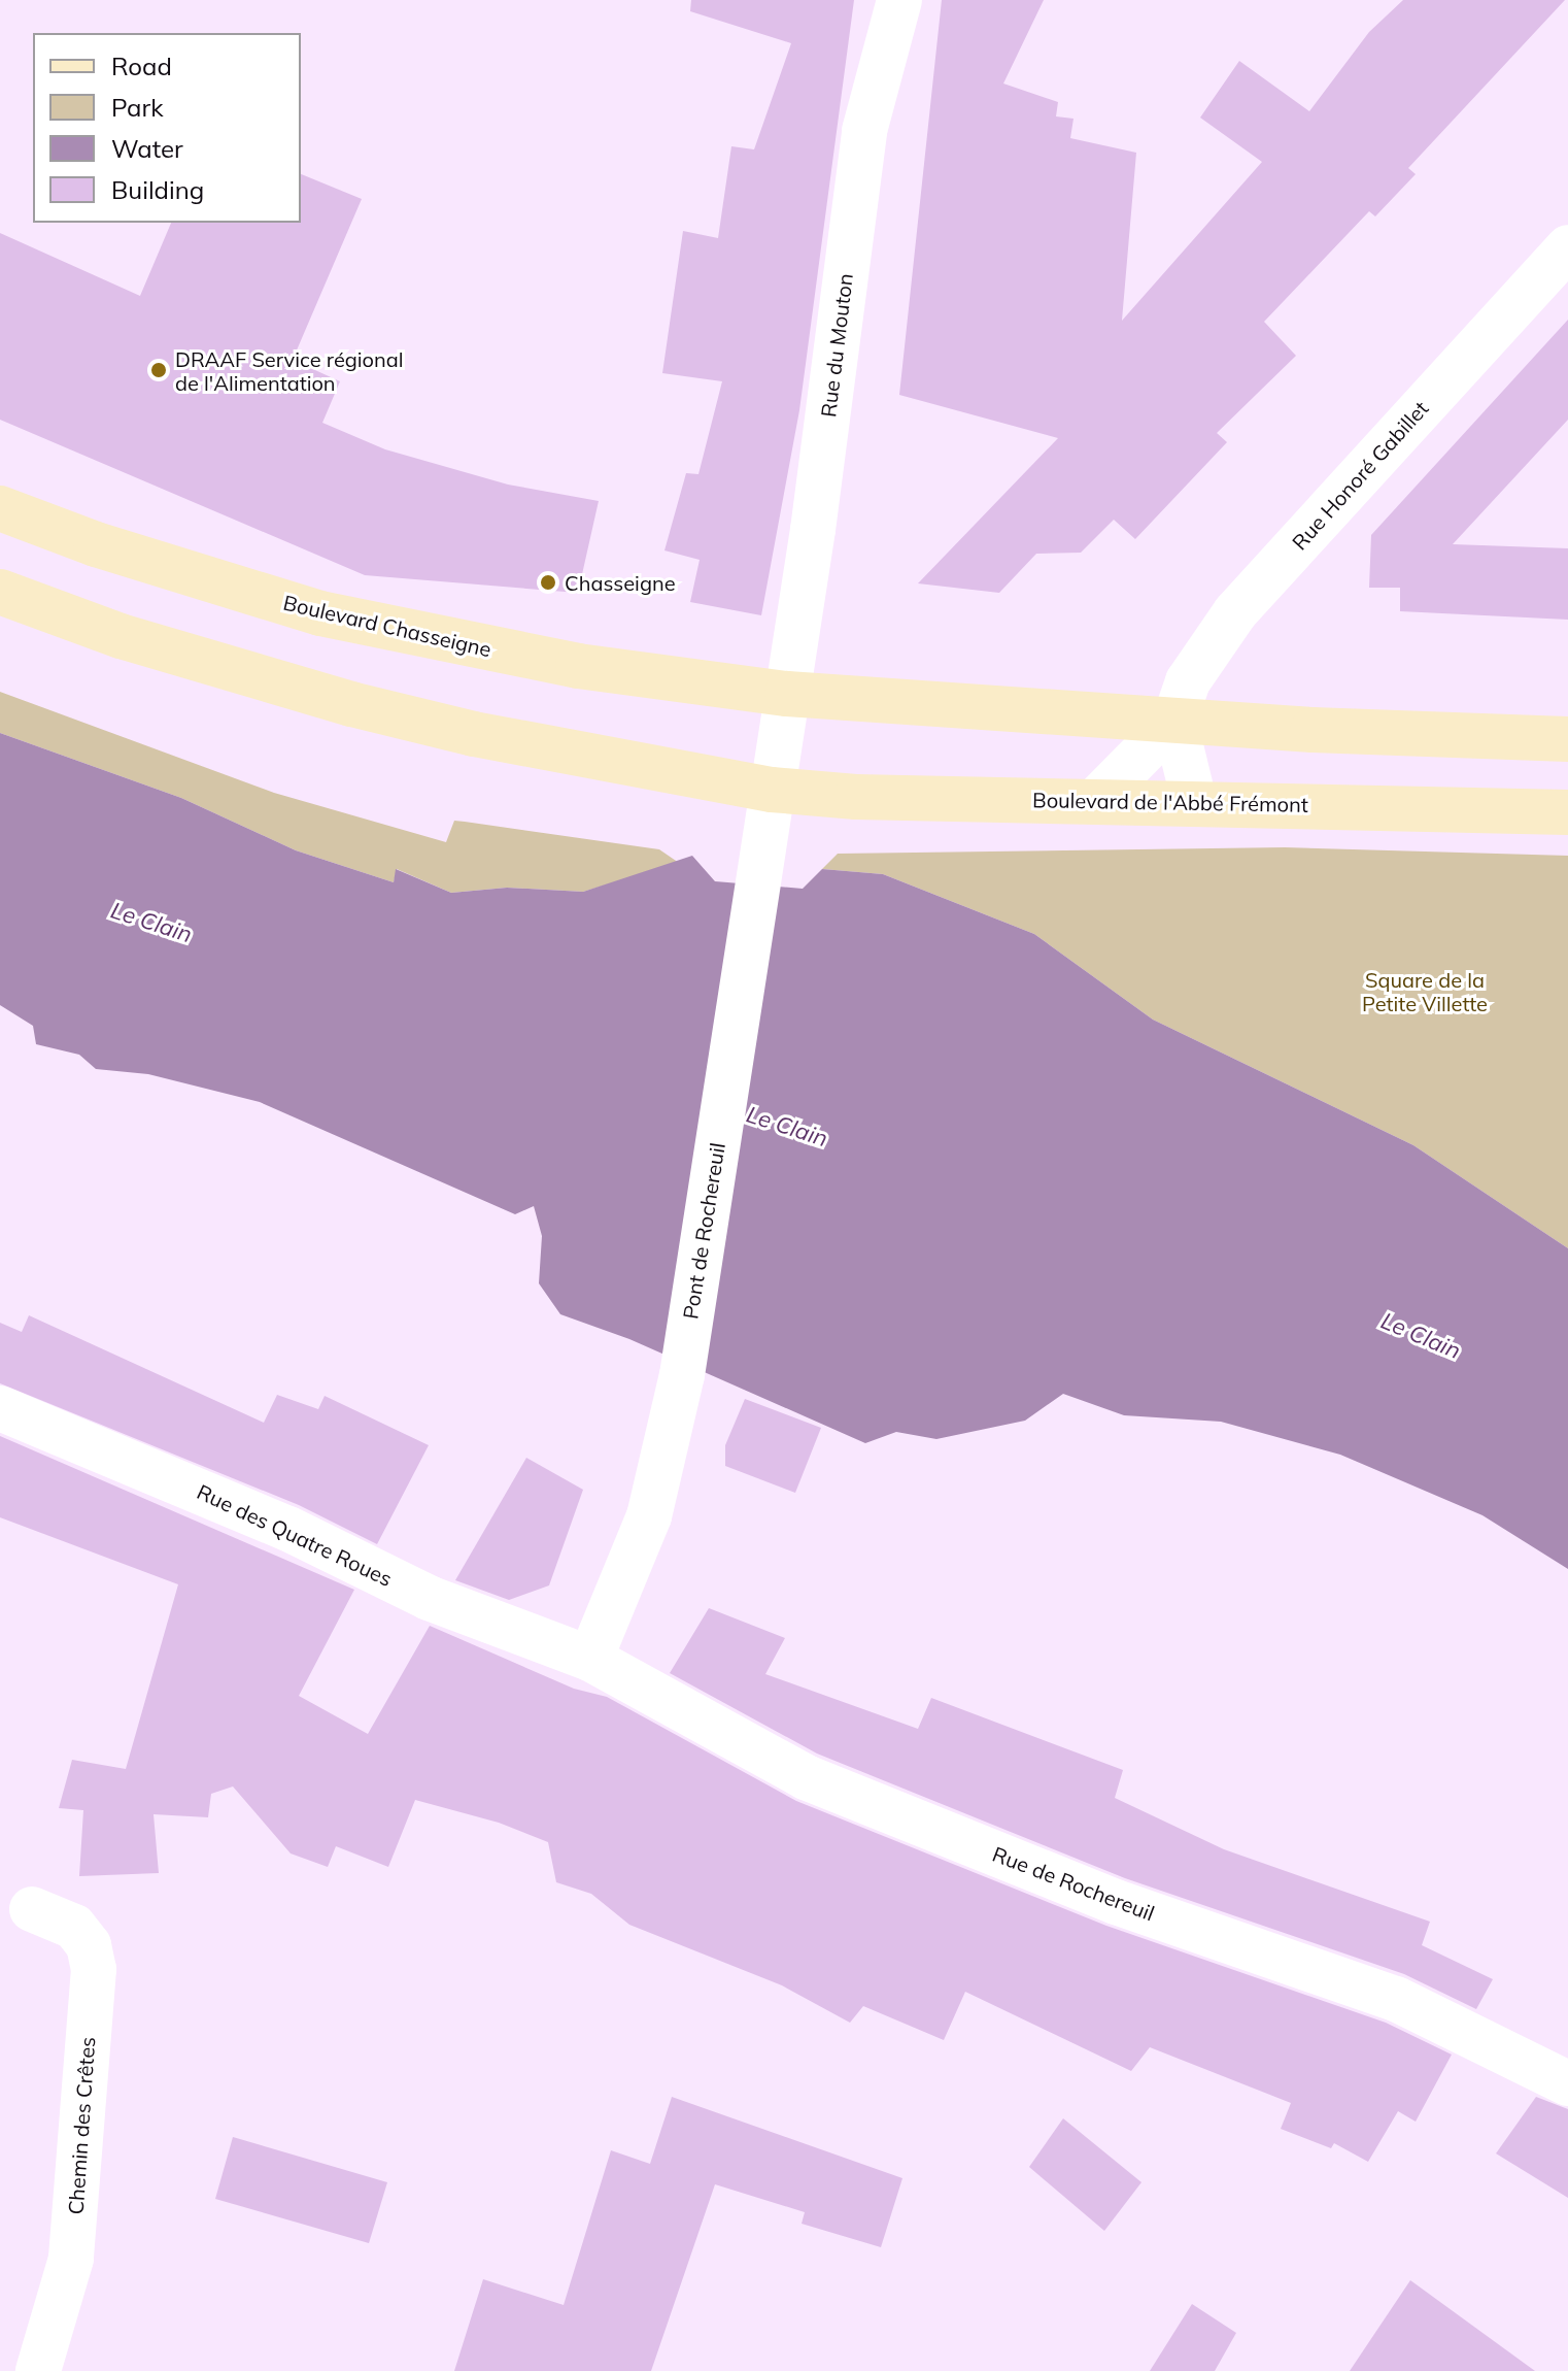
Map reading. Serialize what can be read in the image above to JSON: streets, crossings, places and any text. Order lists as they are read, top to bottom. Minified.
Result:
{"streets":{"main road":["Boulevard Chasseigne","Boulevard de l'Abbé Frémont"],"street":["Rue du Mouton","Rue Honoré Gabillet","Pont de Rochereuil","Rue des Quatre Roues","Rue de Rochereuil","Chemin des Crêtes"]},"crossings":[["Rue du Mouton","Boulevard Chasseigne"],["Rue du Mouton","Boulevard de l'Abbé Frémont"],["Rue du Mouton","Pont de Rochereuil"],["Boulevard de l'Abbé Frémont","Pont de Rochereuil"],["Pont de Rochereuil","Rue des Quatre Roues"],["Pont de Rochereuil","Rue de Rochereuil"],["Rue des Quatre Roues","Rue de Rochereuil"]],"water":["Le Clain"],"parks":["Square de la Petite Villette"],"places":["DRAAF Service régional de l'Alimentation","Chasseigne"],"legend":["Road","Park","Water","Building"]}
